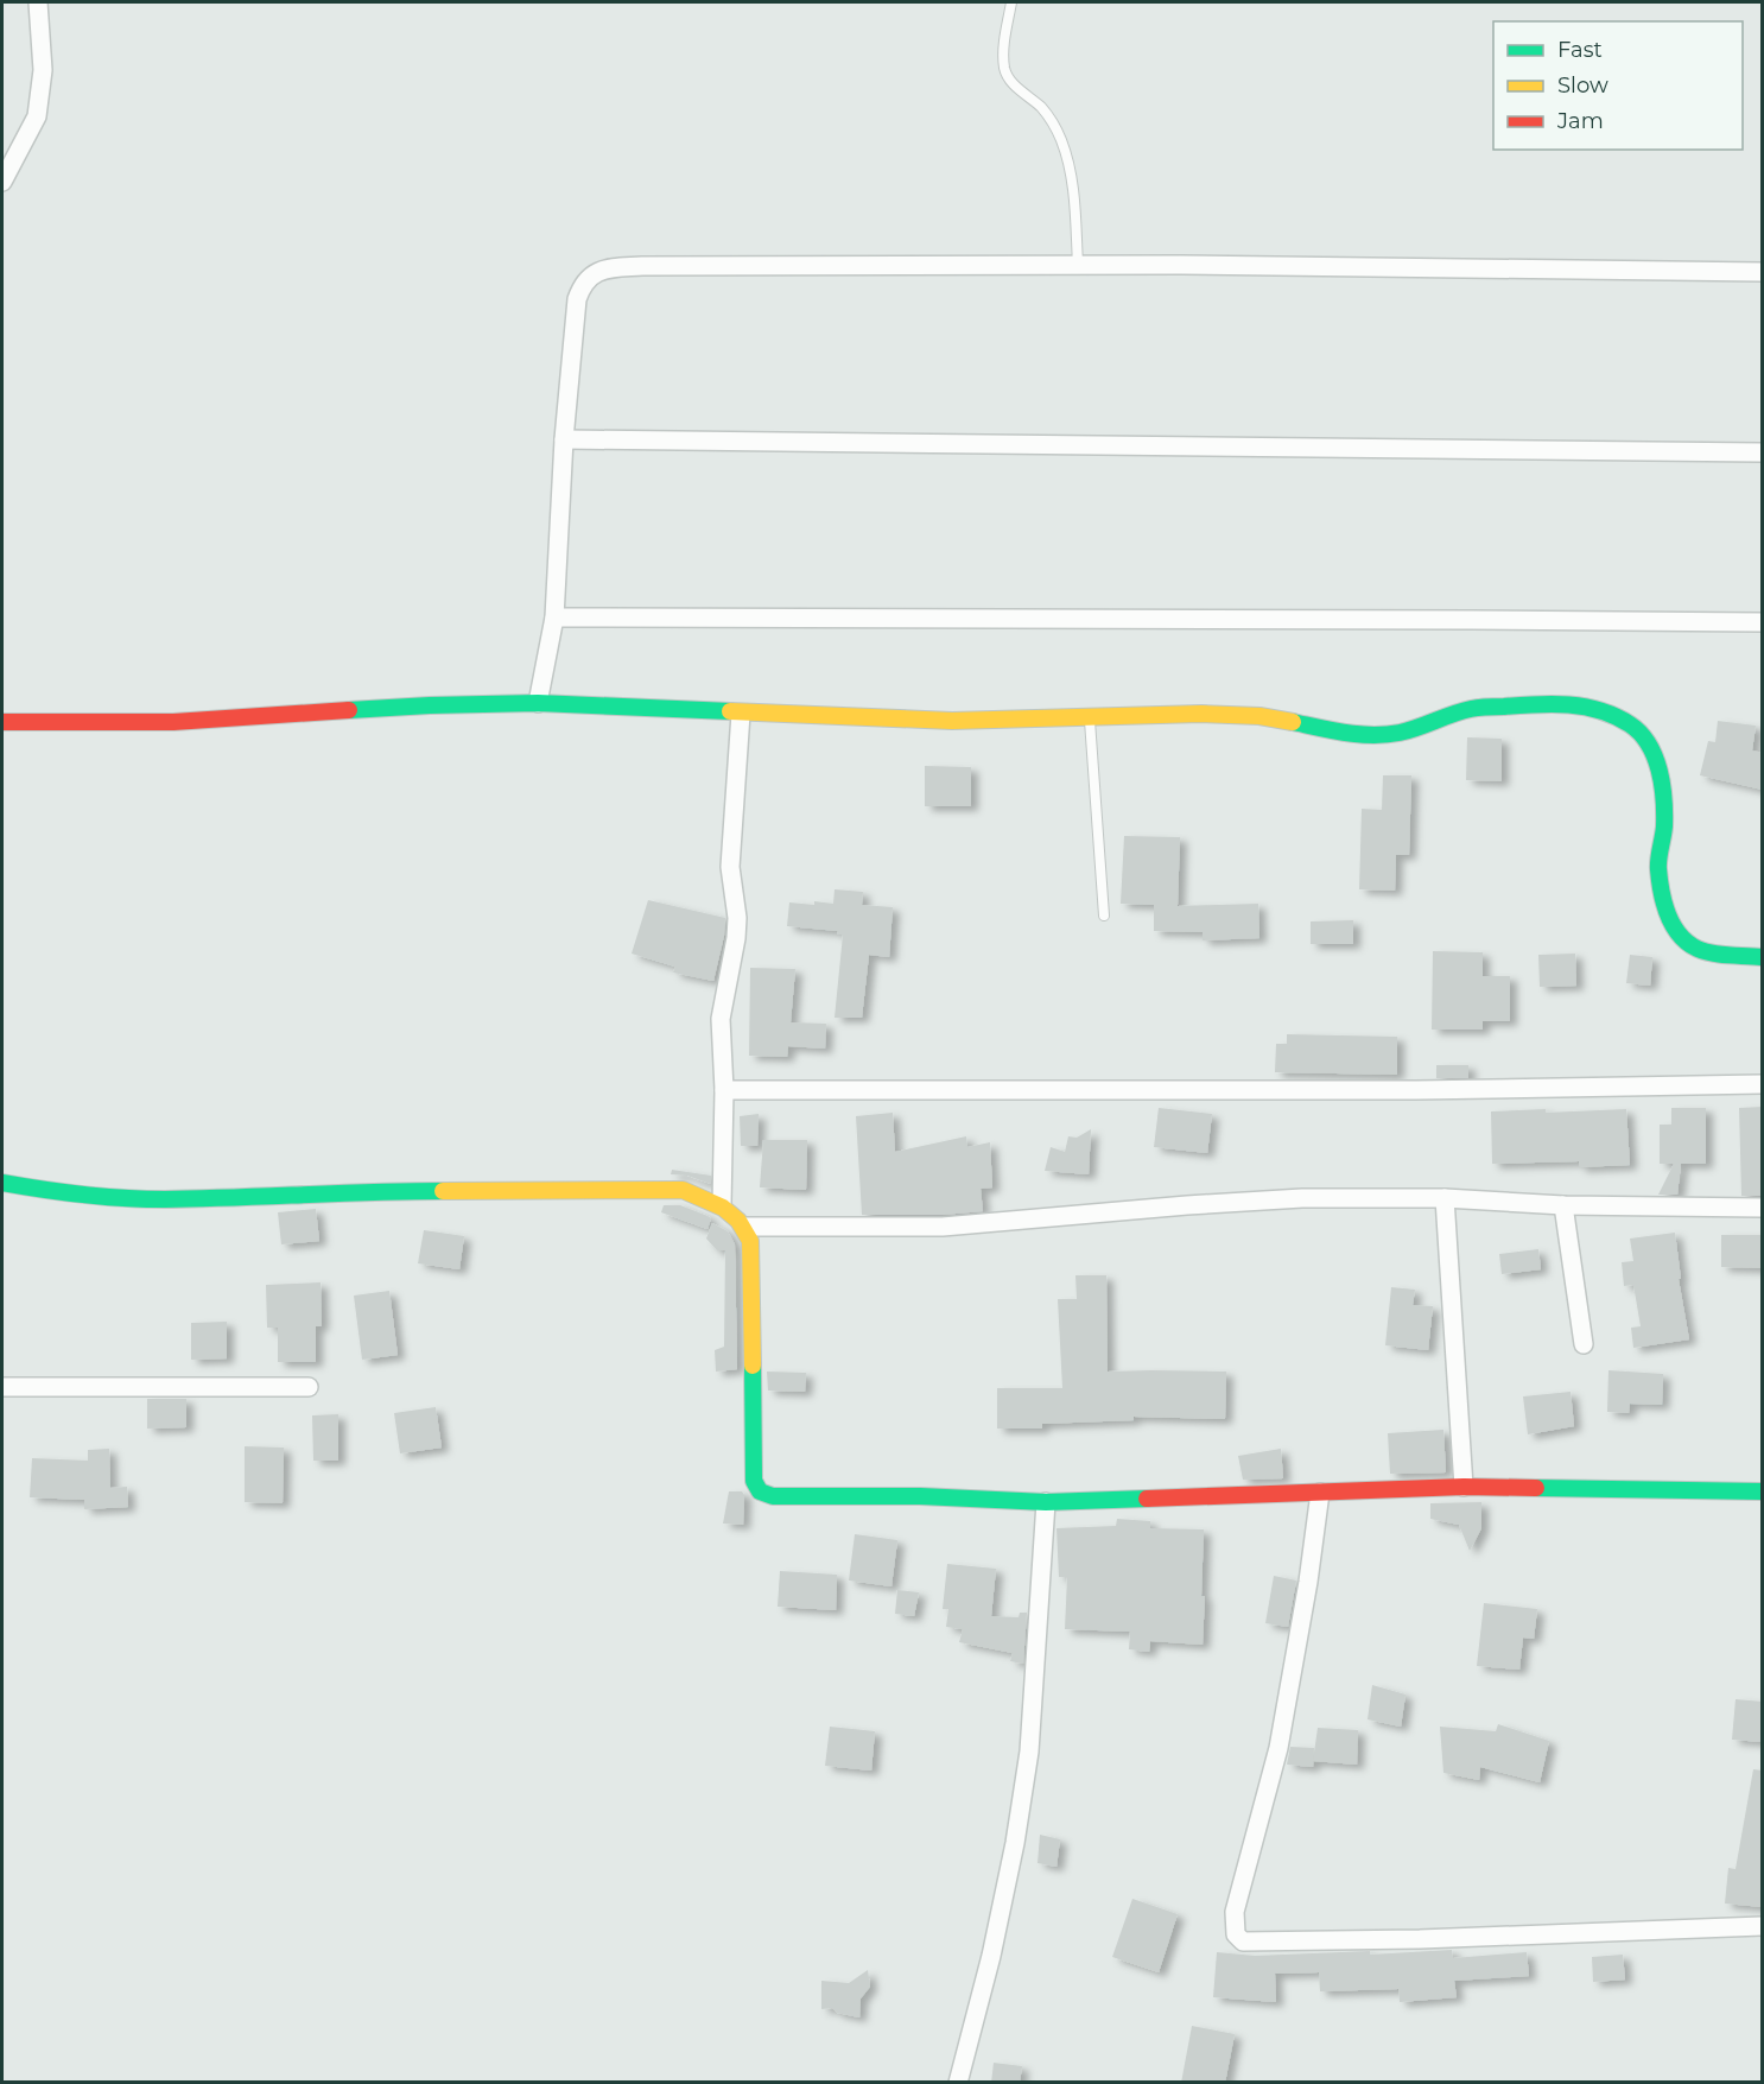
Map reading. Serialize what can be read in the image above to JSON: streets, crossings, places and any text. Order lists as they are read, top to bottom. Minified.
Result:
{"legend":["Fast","Slow","Jam"]}
